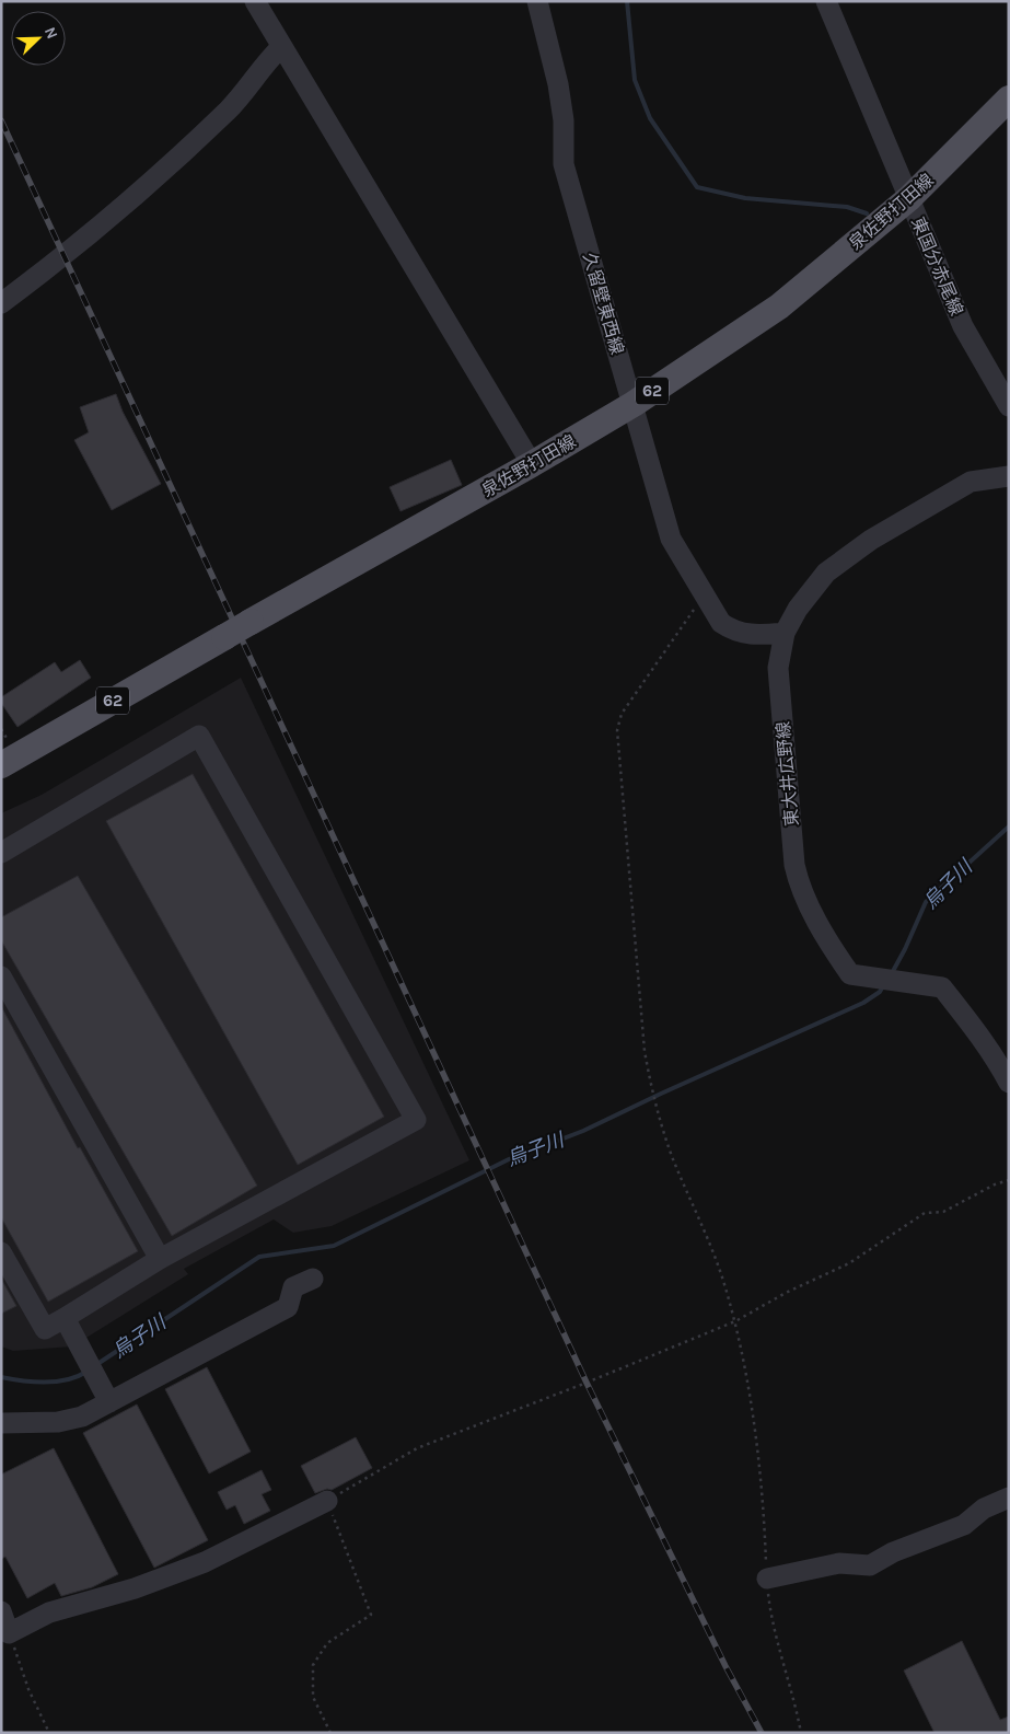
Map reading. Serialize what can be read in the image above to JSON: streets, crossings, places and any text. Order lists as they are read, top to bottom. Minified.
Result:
{"streets":{"main road":["泉佐野打田線","62"],"street":["東国分赤尾線","久留壁東西線","東大井広野線"]},"crossings":[["泉佐野打田線","東国分赤尾線"],["泉佐野打田線","久留壁東西線"],["久留壁東西線","東大井広野線"]],"water":["烏子川"],"north":"top right"}
